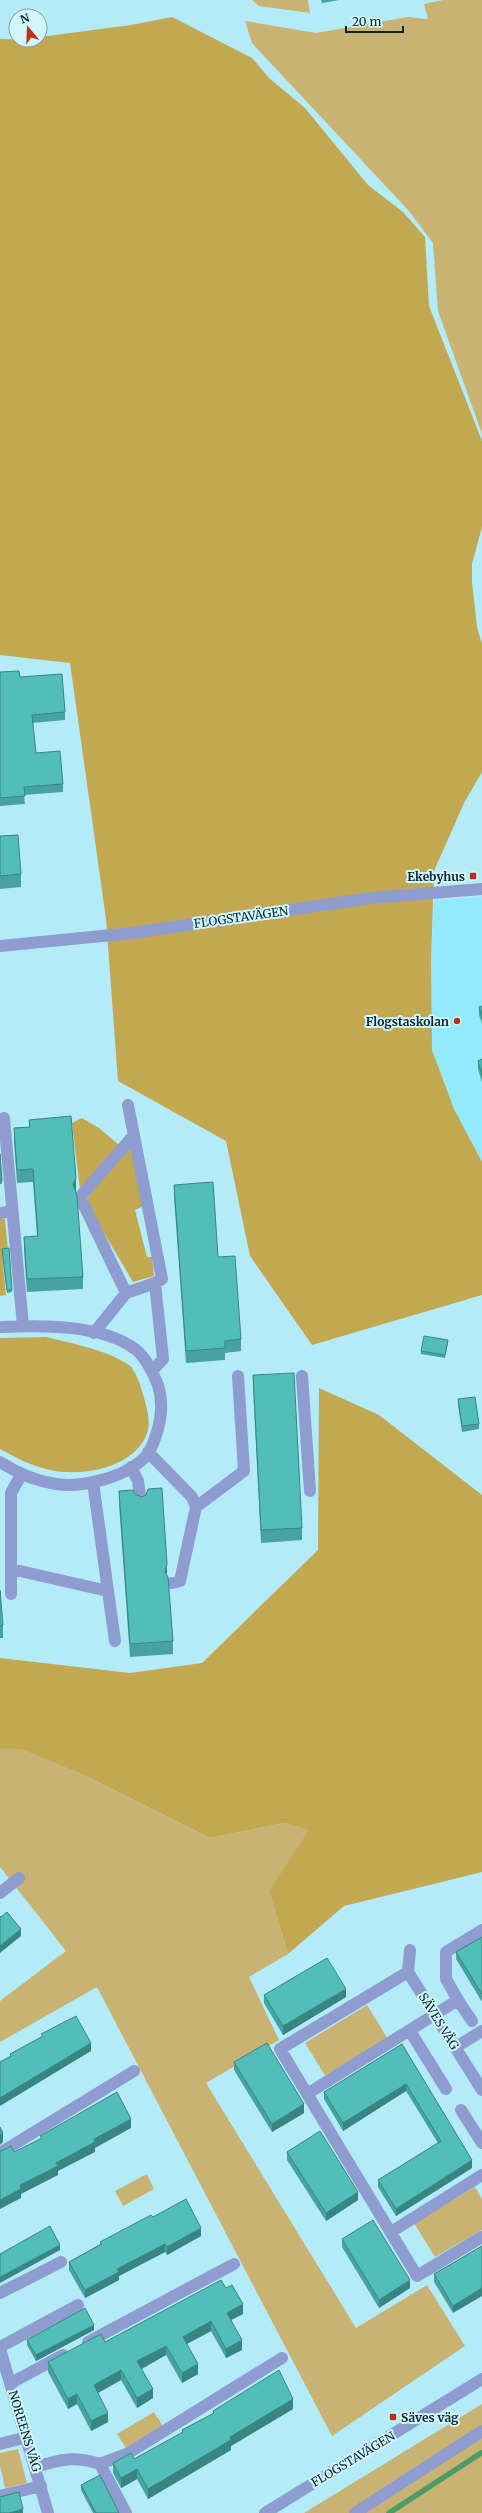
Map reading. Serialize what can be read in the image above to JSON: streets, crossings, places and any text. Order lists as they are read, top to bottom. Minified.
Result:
{"streets":{"street":["FLOGSTAVÄGEN","SÄVES VÄG","NOREENS VÄG"]},"places":{"transit":["Ekebyhus","Säves väg"],"other":["Flogstaskolan"]},"scale_bar":"20 m","north":"top"}
